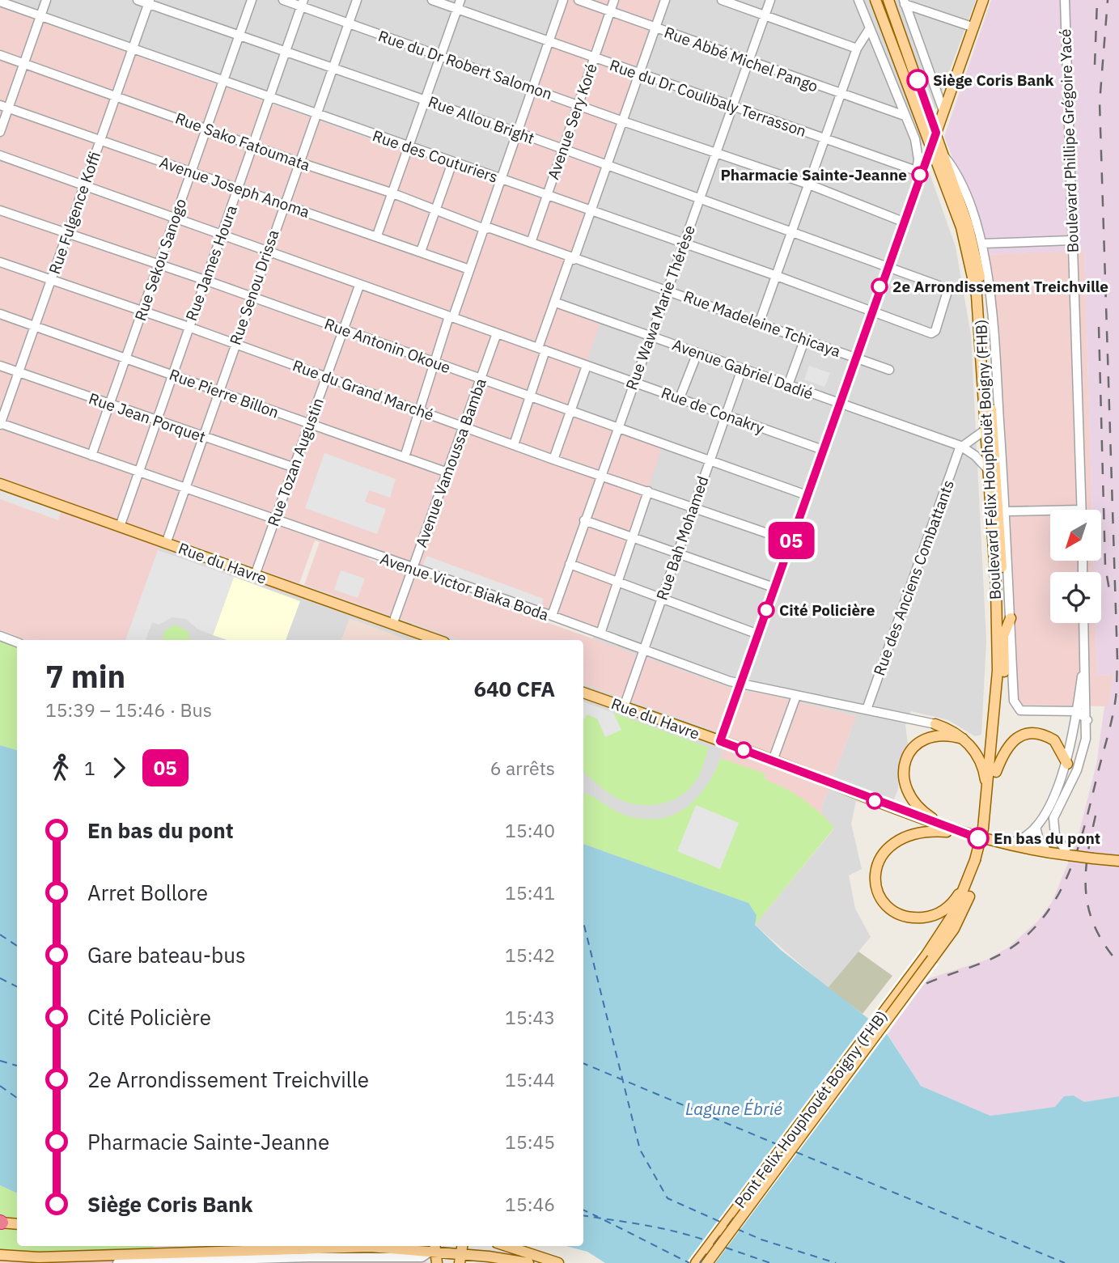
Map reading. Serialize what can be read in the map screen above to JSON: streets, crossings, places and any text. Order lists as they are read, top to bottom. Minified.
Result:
{"streets":{"main road":["Boulevard Félix Houphouët Boigny (FHB)","Rue du Havre","Pont Felix Houphouét Boigny (FHB)"],"street":["Rue Abbé Michel Pango","Rue du Dr Robert Salomon","Rue du Dr Coulibaly Terrasson","Rue Allou Bright","Avenue Sery Koré","Boulevard Phillipe Grégoire Yacé","Rue Sako Fatoumata","Rue des Couturiers","Avenue Joseph Anoma","Rue Fulgence Koffi","Rue Sekou Sanogo","Rue James Houra","Rue Senou Drissa","Rue Wawa Marie Thérèse","Rue Madeleine Tchicaya","Rue Antonin Okoue","Avenue Gabriel Dadié","Rue du Grand Marché","Rue Pierre Billon","Rue de Conakry","Rue Jean Porquet","Rue Tozan Augustin","Avenue Vamoussa Bamba","Rue Bah Mohamed","Rue des Anciens Combattants","Avenue Victor Biaka Boda"]},"crossings":[["Rue Abbé Michel Pango","Avenue Sery Koré"],["Rue Abbé Michel Pango","Rue Wawa Marie Thérèse"],["Rue du Dr Robert Salomon","Avenue Sery Koré"],["Rue du Dr Robert Salomon","Rue James Houra"],["Rue du Dr Robert Salomon","Rue Senou Drissa"],["Rue du Dr Robert Salomon","Rue Wawa Marie Thérèse"],["Rue du Dr Coulibaly Terrasson","Avenue Sery Koré"],["Rue du Dr Coulibaly Terrasson","Rue Wawa Marie Thérèse"],["Rue Allou Bright","Avenue Sery Koré"],["Rue Allou Bright","Rue des Couturiers"],["Rue Allou Bright","Rue Fulgence Koffi"],["Rue Allou Bright","Rue Sekou Sanogo"],["Rue Allou Bright","Rue James Houra"],["Rue Allou Bright","Rue Senou Drissa"],["Rue Allou Bright","Rue Wawa Marie Thérèse"],["Avenue Sery Koré","Rue Sako Fatoumata"],["Avenue Sery Koré","Rue des Couturiers"],["Avenue Sery Koré","Rue Madeleine Tchicaya"],["Rue Sako Fatoumata","Rue Fulgence Koffi"],["Rue Sako Fatoumata","Rue Sekou Sanogo"],["Rue Sako Fatoumata","Rue James Houra"],["Rue Sako Fatoumata","Rue Senou Drissa"],["Rue Sako Fatoumata","Rue Madeleine Tchicaya"],["Rue des Couturiers","Rue Fulgence Koffi"],["Rue des Couturiers","Rue Sekou Sanogo"],["Rue des Couturiers","Rue James Houra"],["Rue des Couturiers","Rue Senou Drissa"],["Rue des Couturiers","Rue Wawa Marie Thérèse"],["Avenue Joseph Anoma","Rue Fulgence Koffi"],["Avenue Joseph Anoma","Rue Sekou Sanogo"],["Avenue Joseph Anoma","Rue James Houra"],["Avenue Joseph Anoma","Rue Senou Drissa"],["Rue Fulgence Koffi","Rue Antonin Okoue"],["Rue Fulgence Koffi","Rue du Grand Marché"],["Rue Fulgence Koffi","Rue Pierre Billon"],["Rue Fulgence Koffi","Rue de Conakry"],["Rue Fulgence Koffi","Rue Jean Porquet"],["Rue Fulgence Koffi","Avenue Victor Biaka Boda"],["Rue Sekou Sanogo","Rue Antonin Okoue"],["Rue Sekou Sanogo","Rue du Grand Marché"],["Rue Sekou Sanogo","Rue Pierre Billon"],["Rue Sekou Sanogo","Rue de Conakry"],["Rue Sekou Sanogo","Rue Jean Porquet"],["Rue Sekou Sanogo","Avenue Victor Biaka Boda"],["Rue James Houra","Rue Antonin Okoue"],["Rue James Houra","Rue du Grand Marché"],["Rue James Houra","Rue Pierre Billon"],["Rue James Houra","Rue de Conakry"],["Rue James Houra","Rue Jean Porquet"],["Rue James Houra","Rue du Havre"],["Rue James Houra","Avenue Victor Biaka Boda"],["Rue Senou Drissa","Rue Antonin Okoue"],["Rue Senou Drissa","Rue du Grand Marché"],["Rue Senou Drissa","Rue Pierre Billon"],["Rue Senou Drissa","Rue de Conakry"],["Rue Senou Drissa","Rue Jean Porquet"],["Rue Senou Drissa","Rue du Havre"],["Rue Senou Drissa","Avenue Victor Biaka Boda"],["Rue Wawa Marie Thérèse","Rue Madeleine Tchicaya"],["Rue Wawa Marie Thérèse","Rue Antonin Okoue"],["Rue Wawa Marie Thérèse","Avenue Gabriel Dadié"],["Rue Wawa Marie Thérèse","Rue du Grand Marché"],["Rue Wawa Marie Thérèse","Rue de Conakry"],["Rue Wawa Marie Thérèse","Avenue Victor Biaka Boda"],["Rue Antonin Okoue","Rue Tozan Augustin"],["Rue Antonin Okoue","Avenue Vamoussa Bamba"],["Rue Antonin Okoue","Rue Bah Mohamed"],["Avenue Gabriel Dadié","Boulevard Félix Houphouët Boigny (FHB)"],["Avenue Gabriel Dadié","Rue Bah Mohamed"],["Avenue Gabriel Dadié","Rue des Anciens Combattants"],["Rue du Grand Marché","Rue Tozan Augustin"],["Rue du Grand Marché","Avenue Vamoussa Bamba"],["Rue du Grand Marché","Rue Bah Mohamed"],["Rue Pierre Billon","Rue Tozan Augustin"],["Rue Pierre Billon","Avenue Vamoussa Bamba"],["Rue de Conakry","Rue Tozan Augustin"],["Rue de Conakry","Avenue Vamoussa Bamba"],["Rue de Conakry","Rue Bah Mohamed"],["Rue Jean Porquet","Rue Tozan Augustin"],["Rue Tozan Augustin","Rue du Havre"],["Rue Tozan Augustin","Avenue Victor Biaka Boda"],["Avenue Vamoussa Bamba","Rue du Havre"],["Avenue Vamoussa Bamba","Avenue Victor Biaka Boda"],["Rue Bah Mohamed","Rue du Havre"],["Rue Bah Mohamed","Avenue Victor Biaka Boda"],["Rue des Anciens Combattants","Avenue Victor Biaka Boda"]],"water":["Lagune Ébrié"],"places":["Siège Coris Bank","Pharmacie Sainte-Jeanne","2e Arrondissement Treichville","Cité Policière","En bas du pont"],"lines":["bus line 05"],"north":"bottom left","page":{"on_map":"05","heading":["7 min","15:39 – 15:46 · Bus","640 CFA"],"legs":["1","05","6 arrêts"],"list":[{"name":"En bas du pont","value":"15:40"},{"name":"Arret Bollore","value":"15:41"},{"name":"Gare bateau-bus","value":"15:42"},{"name":"Cité Policière","value":"15:43"},{"name":"2e Arrondissement Treichville","value":"15:44"},{"name":"Pharmacie Sainte-Jeanne","value":"15:45"},{"name":"Siège Coris Bank","value":"15:46"}]}}
